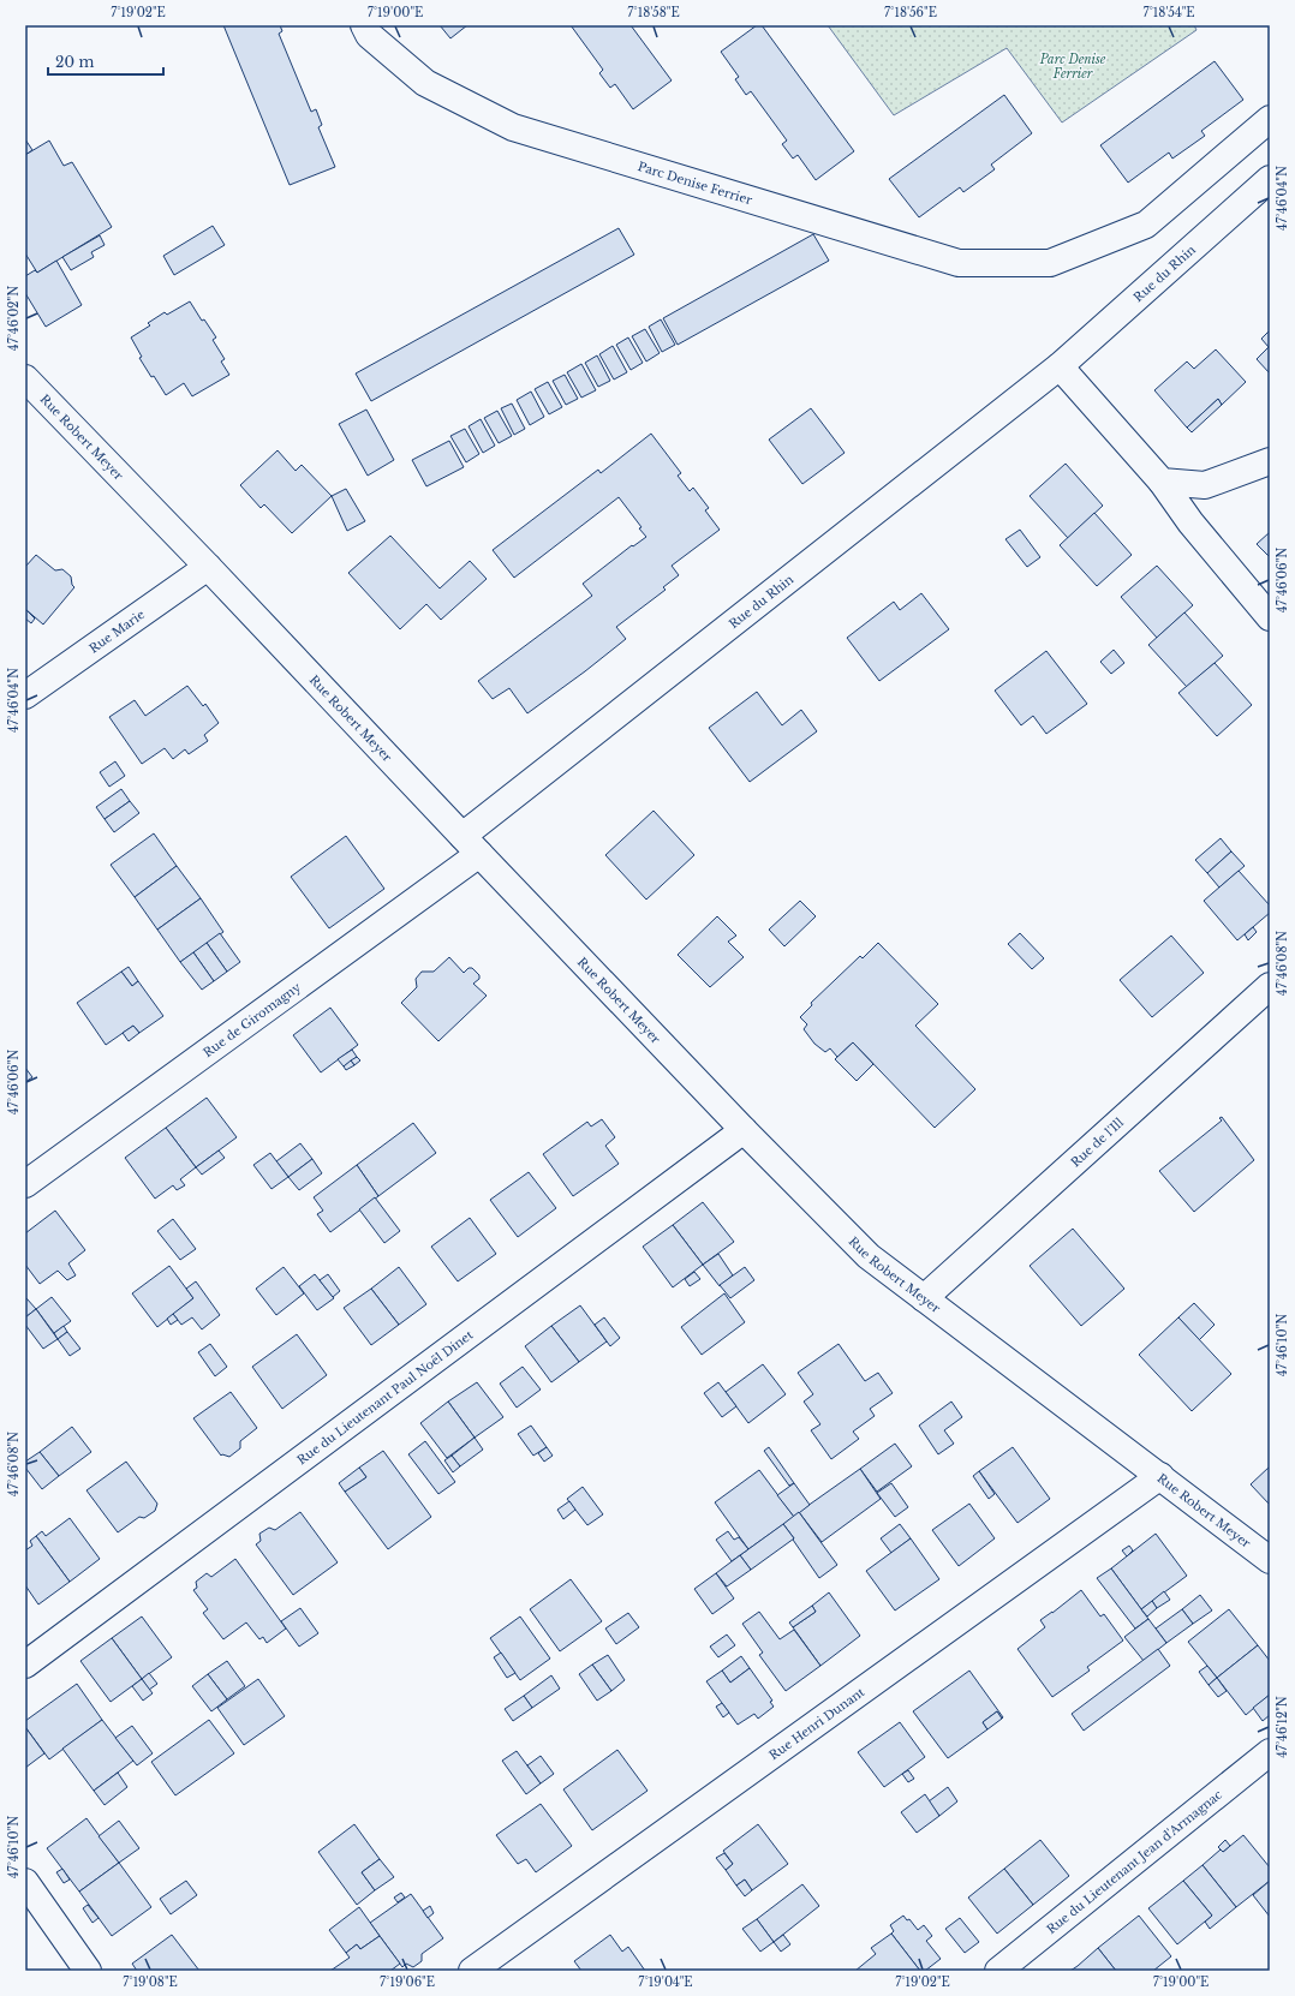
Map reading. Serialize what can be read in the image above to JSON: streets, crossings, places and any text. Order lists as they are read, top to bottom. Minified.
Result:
{"streets":{"street":["Parc Denise Ferrier","Rue du Rhin","Rue Robert Meyer","Rue Marie","Rue de Giromagny","Rue de l'Ill","Rue du Lieutenant Paul Noël Dinet","Rue Henri Dunant","Rue du Lieutenant Jean d'Armagnac"]},"crossings":[["Rue du Rhin","Rue Robert Meyer"],["Rue du Rhin","Rue de Giromagny"],["Rue Robert Meyer","Rue Marie"],["Rue Robert Meyer","Rue de Giromagny"],["Rue Robert Meyer","Rue de l'Ill"],["Rue Robert Meyer","Rue du Lieutenant Paul Noël Dinet"],["Rue Robert Meyer","Rue Henri Dunant"]],"parks":["Parc Denise Ferrier"],"scale_bar":"20 m","coordinates":["7°19'02\"E","7°19'00\"E","7°18'58\"E","7°18'56\"E","7°18'54\"E","47°46'04\"N","47°46'02\"N","47°46'06\"N","47°46'08\"N","47°46'10\"N","47°46'12\"N","7°19'08\"E","7°19'06\"E","7°19'04\"E"]}
